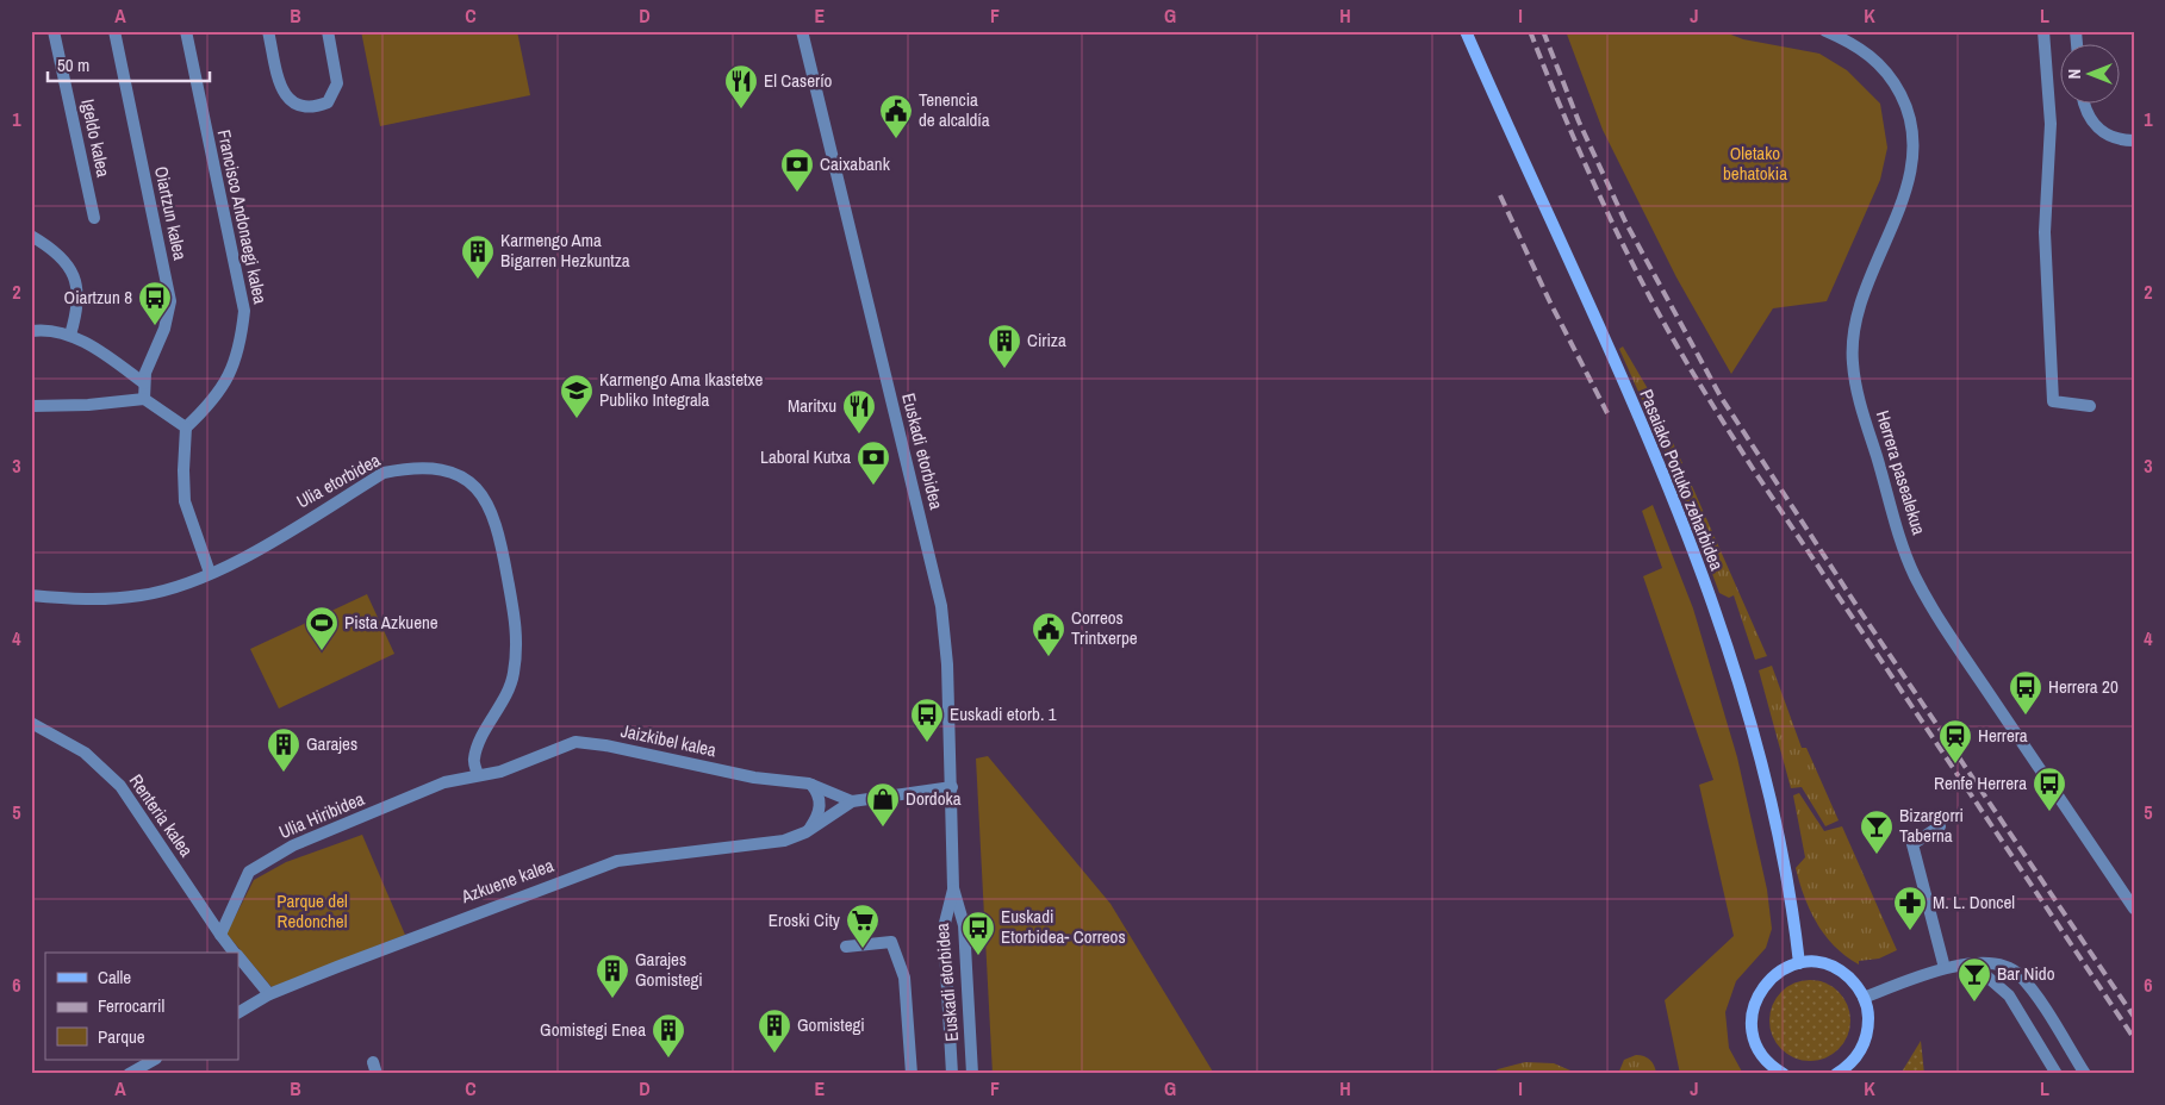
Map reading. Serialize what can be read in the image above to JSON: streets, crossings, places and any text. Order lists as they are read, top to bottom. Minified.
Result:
{"streets":{"main road":["Pasaiako Portuko zeharbidea"],"street":["Igeldo kalea","Oiartzun kalea","Francisco Andonaegi kalea","Euskadi etorbidea","Herrera pasealekua","Ulia etorbidea","Jaizkibel kalea","Renteria kalea","Ulia Hiribidea","Azkuene kalea"]},"crossings":[["Ulia etorbidea","Jaizkibel kalea"],["Ulia etorbidea","Ulia Hiribidea"],["Jaizkibel kalea","Ulia Hiribidea"],["Jaizkibel kalea","Azkuene kalea"],["Renteria kalea","Ulia Hiribidea"],["Renteria kalea","Azkuene kalea"]],"parks":["Oletako behatokia","Parque del Redonchel"],"places":{"restaurant":["El Caserío","Maritxu"],"public building":["Tenencia de alcaldía","Correos Trintxerpe"],"bank":["Caixabank","Laboral Kutxa"],"building":["Karmengo Ama Bigarren Hezkuntza","Ciriza","Garajes","Garajes Gomistegi","Gomistegi","Gomistegi Enea"],"bus stop":["Oiartzun 8","Herrera 20","Euskadi etorb. 1","Renfe Herrera","Euskadi Etorbidea- Correos"],"school or university":["Karmengo Ama Ikastetxe Publiko Integrala"],"sports":["Pista Azkuene"],"station":["Herrera"],"shop":["Dordoka"],"bar":["Bizargorri Taberna","Bar Nido"],"pharmacy":["M. L. Doncel"],"supermarket":["Eroski City"]},"legend":["Calle","Ferrocarril","Parque"],"scale_bar":"50 m","north":"left","grid":{"columns":["A","B","C","D","E","F","G","H","I","J","K","L"],"rows":["1","2","3","4","5","6"]}}
